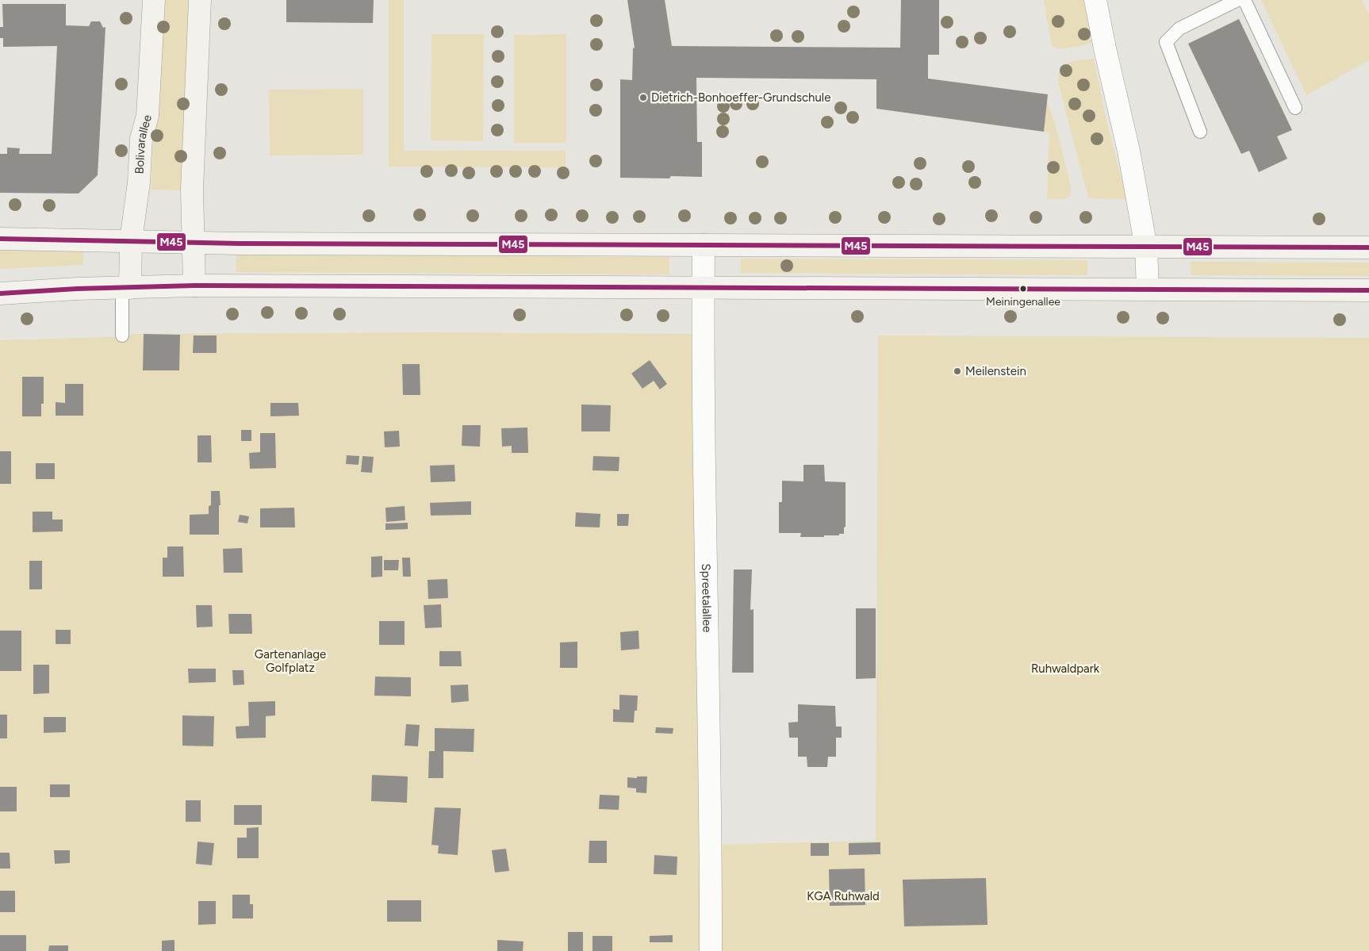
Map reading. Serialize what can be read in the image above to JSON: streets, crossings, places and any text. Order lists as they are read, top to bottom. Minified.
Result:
{"streets":{"main road":["Bolivarallee"],"street":["Spreetalallee"]},"parks":["Gartenanlage Golfplatz","Ruhwaldpark","KGA Ruhwald"],"places":["Dietrich-Bonhoeffer-Grundschule","Meiningenallee","Meilenstein"],"lines":["transit line M45"]}
